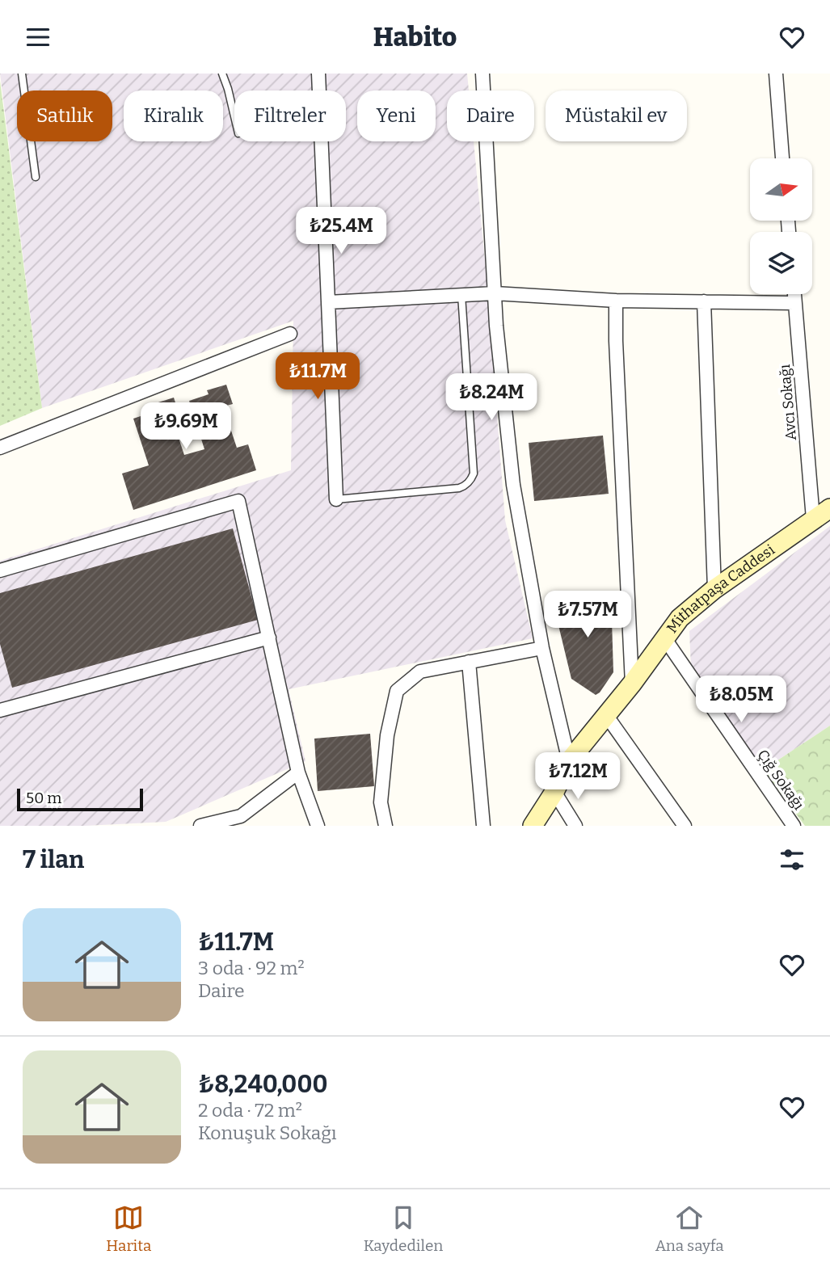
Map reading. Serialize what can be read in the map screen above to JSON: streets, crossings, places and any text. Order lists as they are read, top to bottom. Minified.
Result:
{"streets":{"main road":["Mithatpaşa Caddesi"],"street":["Avcı Sokağı","Çığ Sokağı"]},"crossings":[["Avcı Sokağı","Mithatpaşa Caddesi"],["Mithatpaşa Caddesi","Çığ Sokağı"]],"scale_bar":"50 m","north":"right","page":{"header":"Habito","chip":["Satılık","Kiralık","Filtreler","Yeni","Daire","Müstakil ev"],"price":["₺25.4M","₺11.7M","₺8.24M","₺9.69M","₺7.57M","₺8.05M","₺7.12M"],"scale":"50 m","heading":"7 ilan","list":[{"name":"₺11.7M","note":"3 oda · 92 m² · Daire"},{"name":"₺8,240,000","note":"2 oda · 72 m² · Konuşuk Sokağı"}],"tabs":["Harita","Kaydedilen","Ana sayfa"]}}
